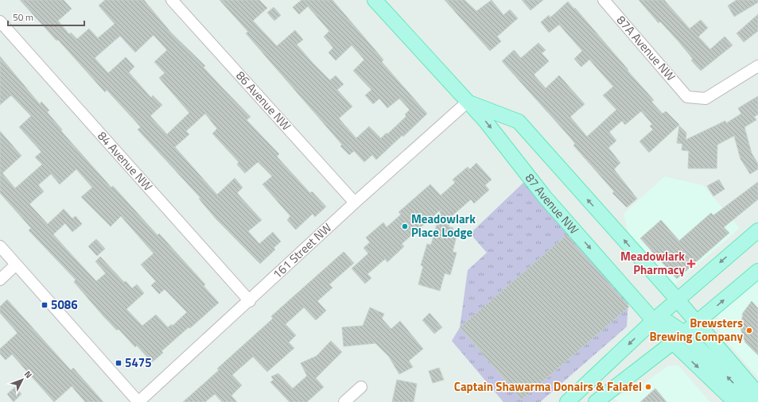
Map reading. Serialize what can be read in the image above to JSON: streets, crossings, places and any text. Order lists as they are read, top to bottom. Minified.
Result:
{"streets":{"main road":["87 Avenue NW"],"street":["87A Avenue NW","86 Avenue NW","84 Avenue NW","161 Street NW"]},"crossings":[["86 Avenue NW","161 Street NW"],["84 Avenue NW","161 Street NW"],["87 Avenue NW","161 Street NW"]],"places":{"other":["Meadowlark Place Lodge","Brewsters Brewing Company","Captain Shawarma Donairs & Falafel"],"health":["Meadowlark Pharmacy"],"transit":["5086","5475"]},"scale_bar":"50 m","north":"top right"}
